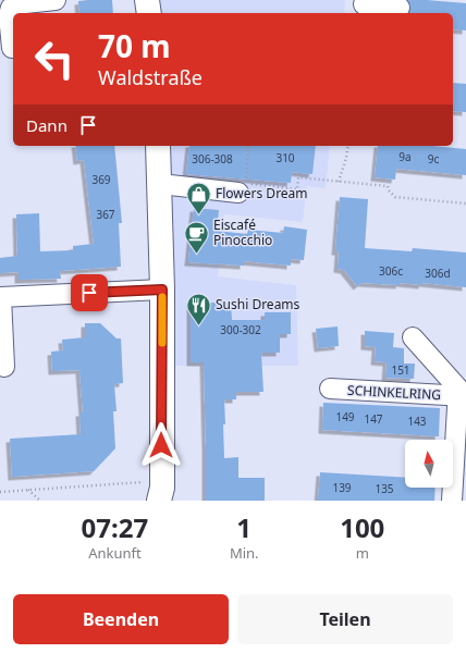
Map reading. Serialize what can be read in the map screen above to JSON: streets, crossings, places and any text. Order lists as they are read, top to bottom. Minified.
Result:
{"streets":{"street":["SCHINKELRING"]},"places":{"shop":["Flowers Dream"],"cafe":["Eiscafé Pinocchio"],"restaurant":["Sushi Dreams"]},"house_numbers":["9a","310","306-308","9c","369","367","306c","306d","300-302","151","149","147","143","139","135"],"north":"top","page":{"turn":["70 m","Waldstraße"],"then":"Dann","eta":["07:27","Ankunft","1","Min.","100","m"],"buttons":["Beenden","Teilen"]}}
